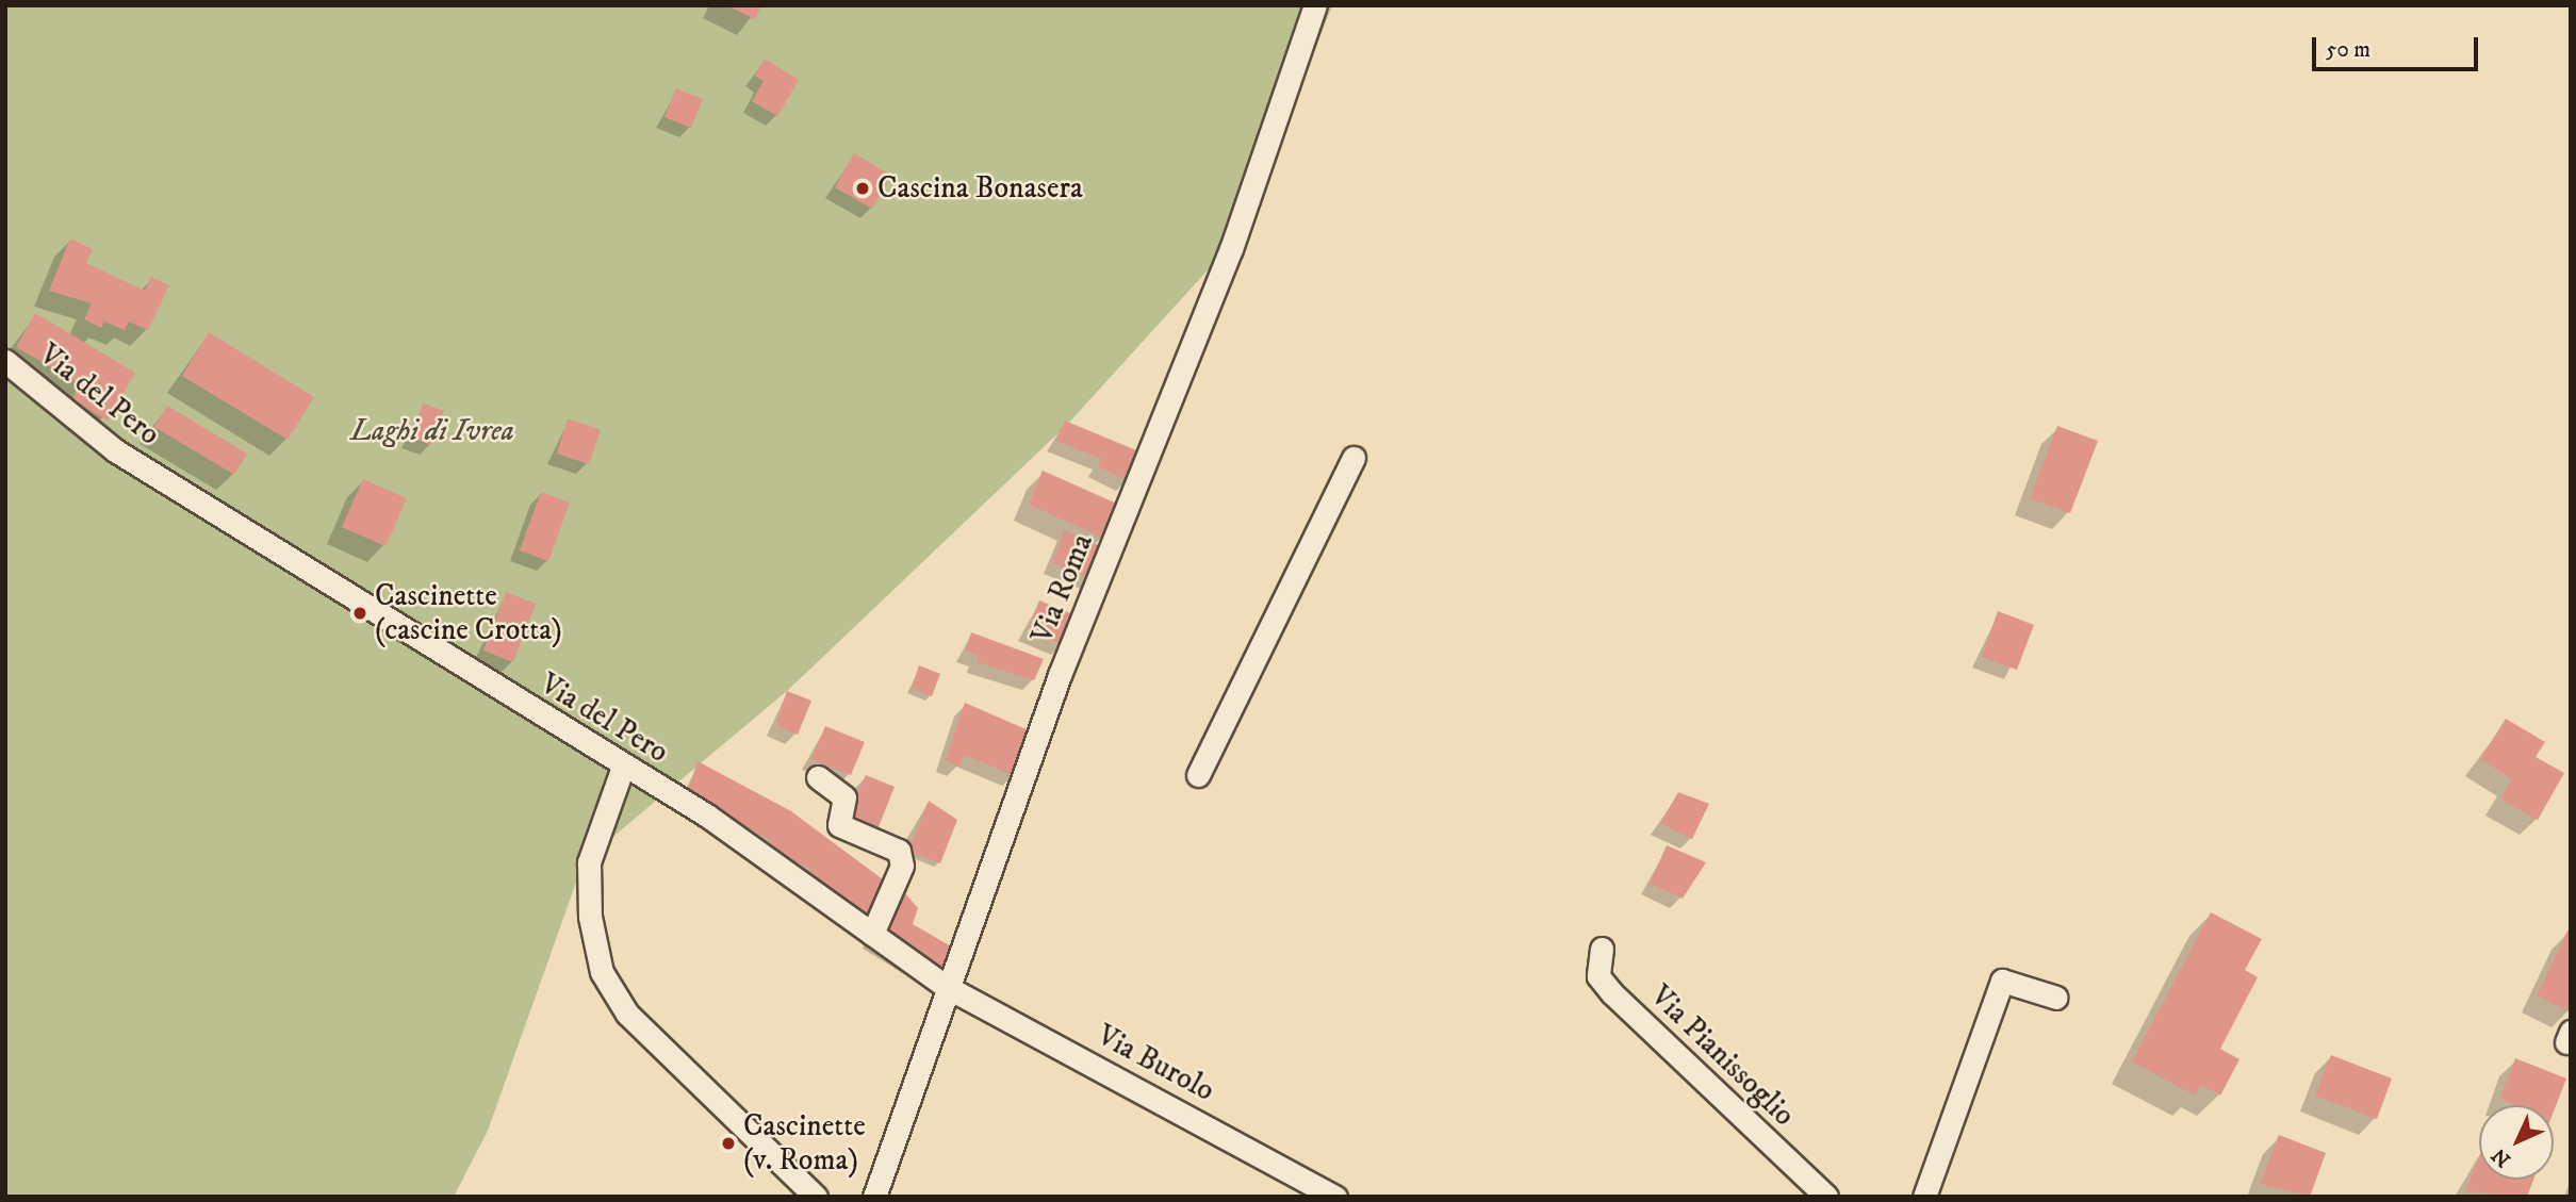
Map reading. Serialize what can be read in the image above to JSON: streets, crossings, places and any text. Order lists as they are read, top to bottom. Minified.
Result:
{"streets":{"street":["Via del Pero","Via Roma","Via Pianissoglio","Via Burolo"]},"crossings":[["Via del Pero","Via Roma"],["Via del Pero","Via Burolo"],["Via Roma","Via Burolo"]],"parks":["Laghi di Ivrea"],"places":["Cascina Bonasera","Cascinette (cascine Crotta)","Cascinette (v. Roma)"],"scale_bar":"50 m","north":"bottom left"}
